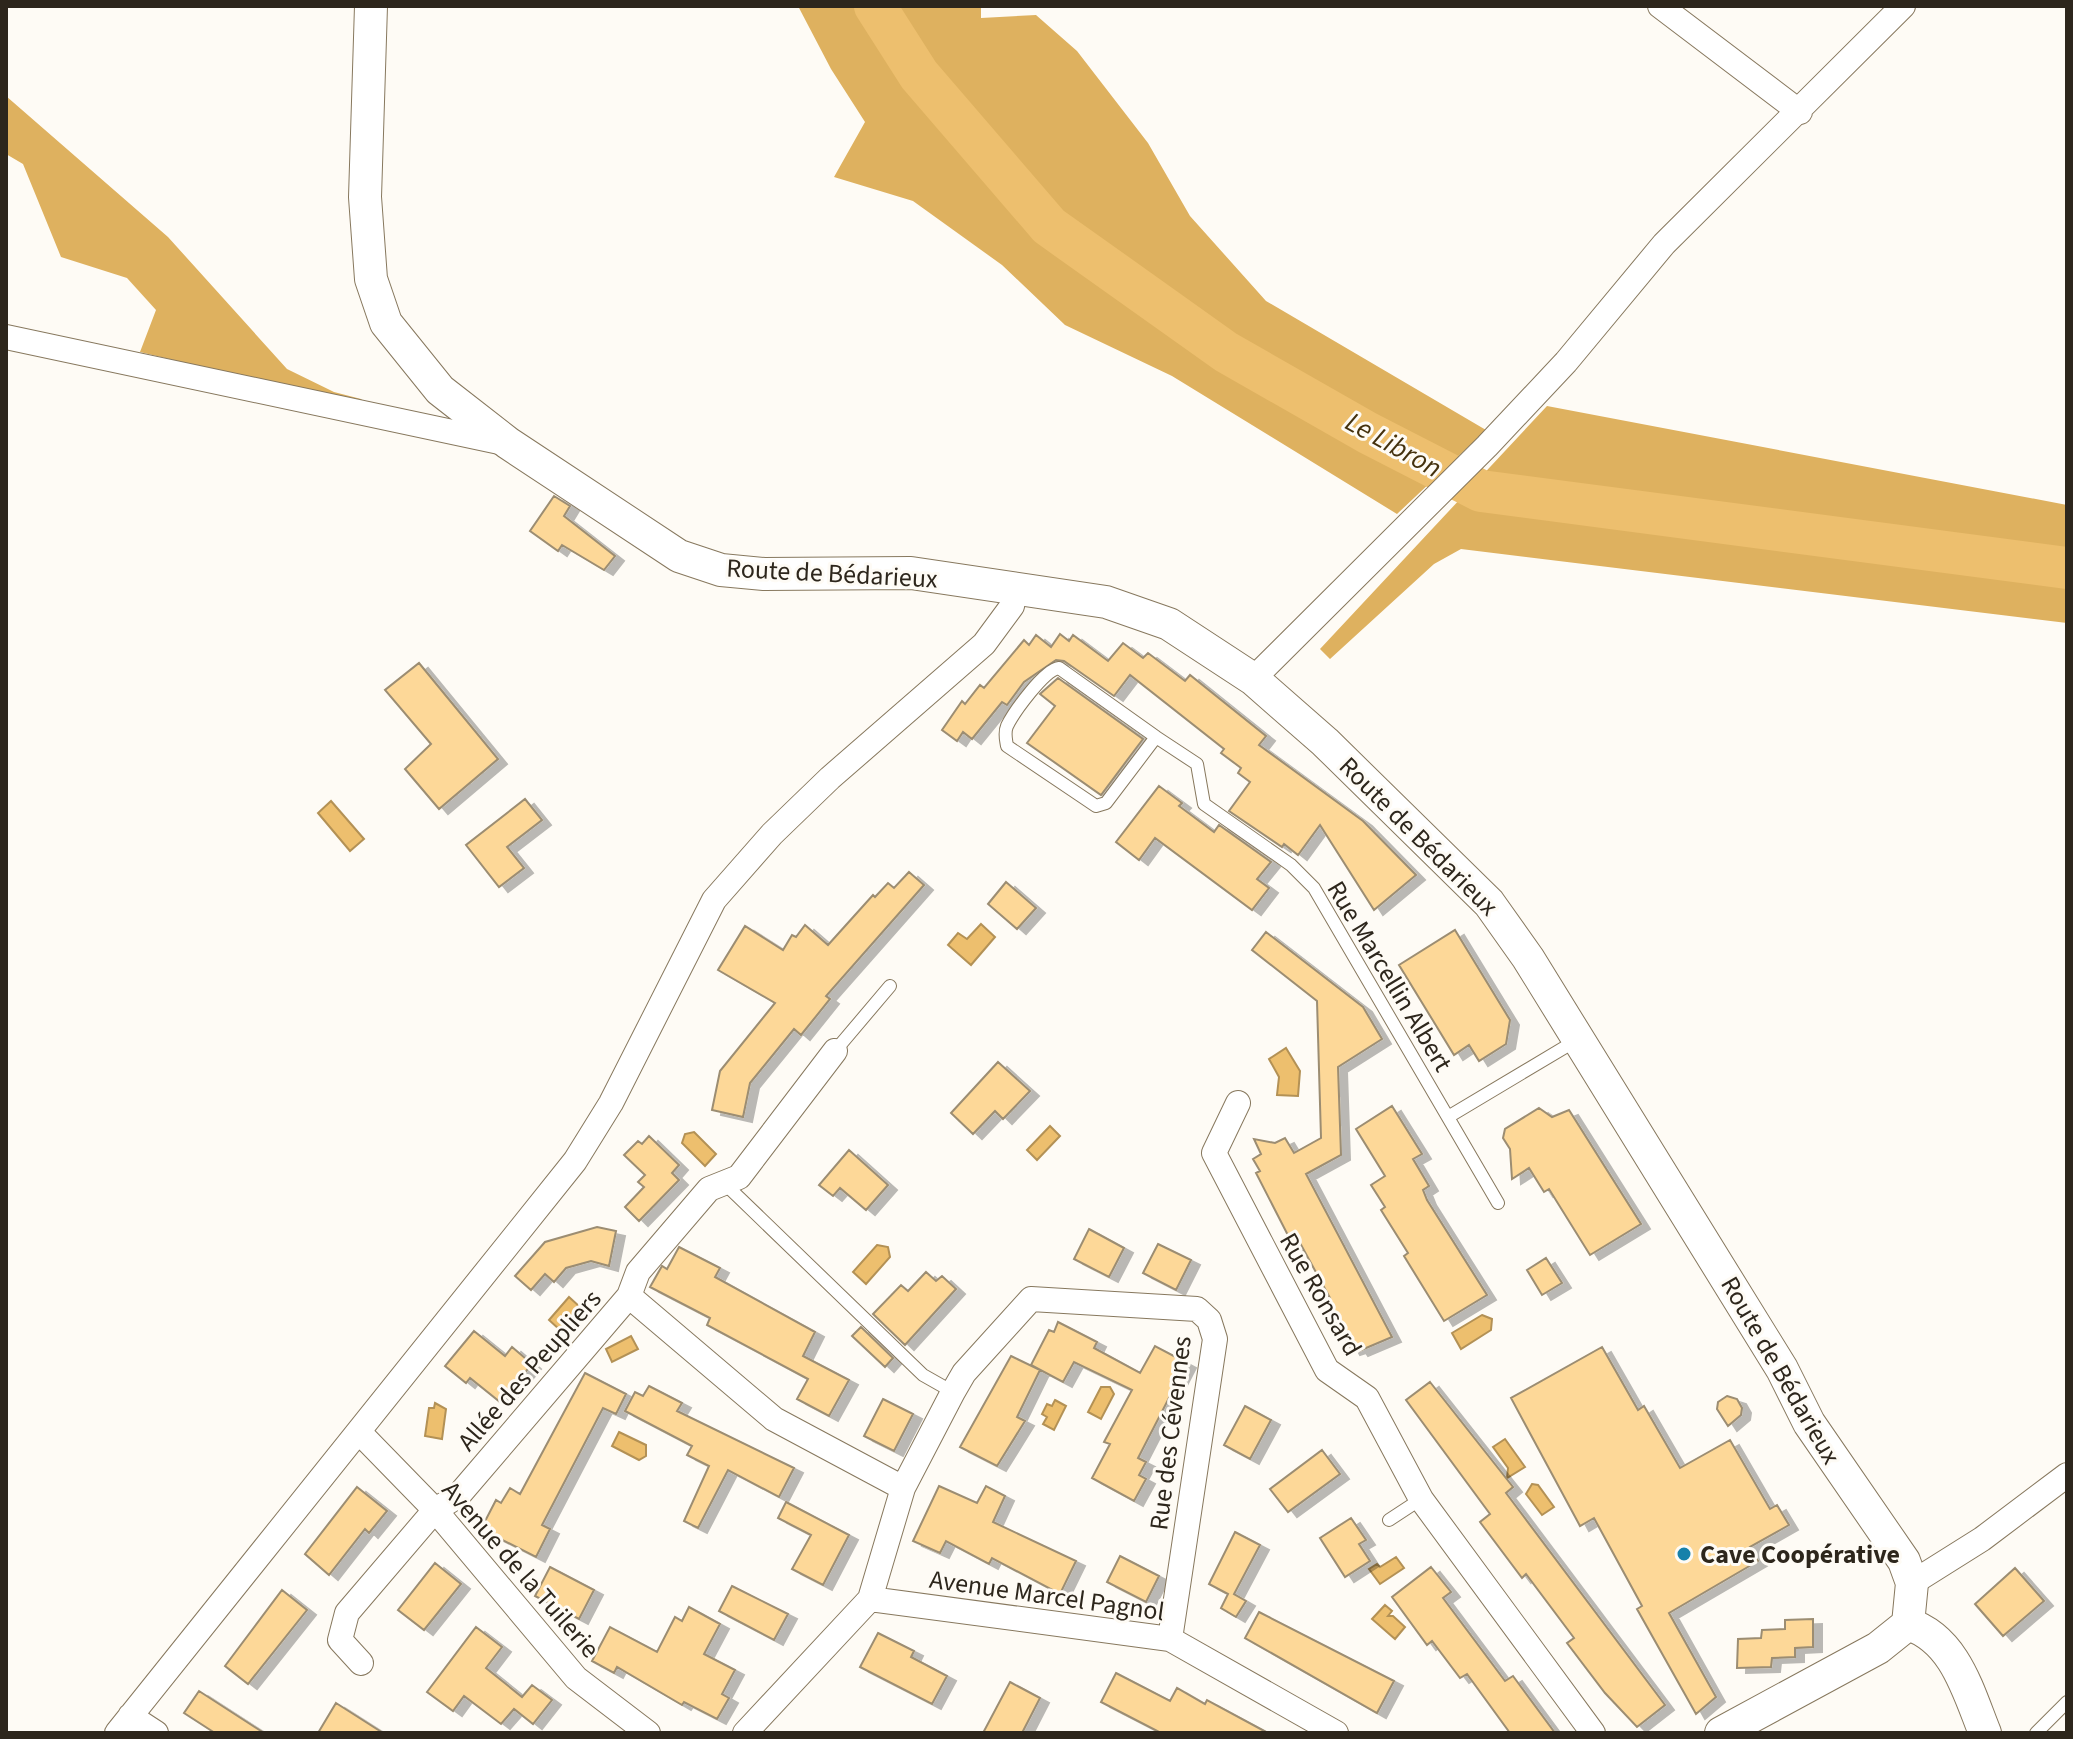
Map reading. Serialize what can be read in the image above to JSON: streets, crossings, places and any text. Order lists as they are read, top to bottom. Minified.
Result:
{"streets":{"street":["Route de Bédarieux","Rue Ronsard","Allée des Peupliers","Rue des Cévennes","Avenue de la Tuilerie","Avenue Marcel Pagnol"],"lane":["Rue Marcellin Albert"]},"crossings":[["Allée des Peupliers","Rue des Cévennes"],["Allée des Peupliers","Avenue de la Tuilerie"],["Rue des Cévennes","Avenue Marcel Pagnol"]],"water":["Le Libron"],"places":["Cave Coopérative"]}
